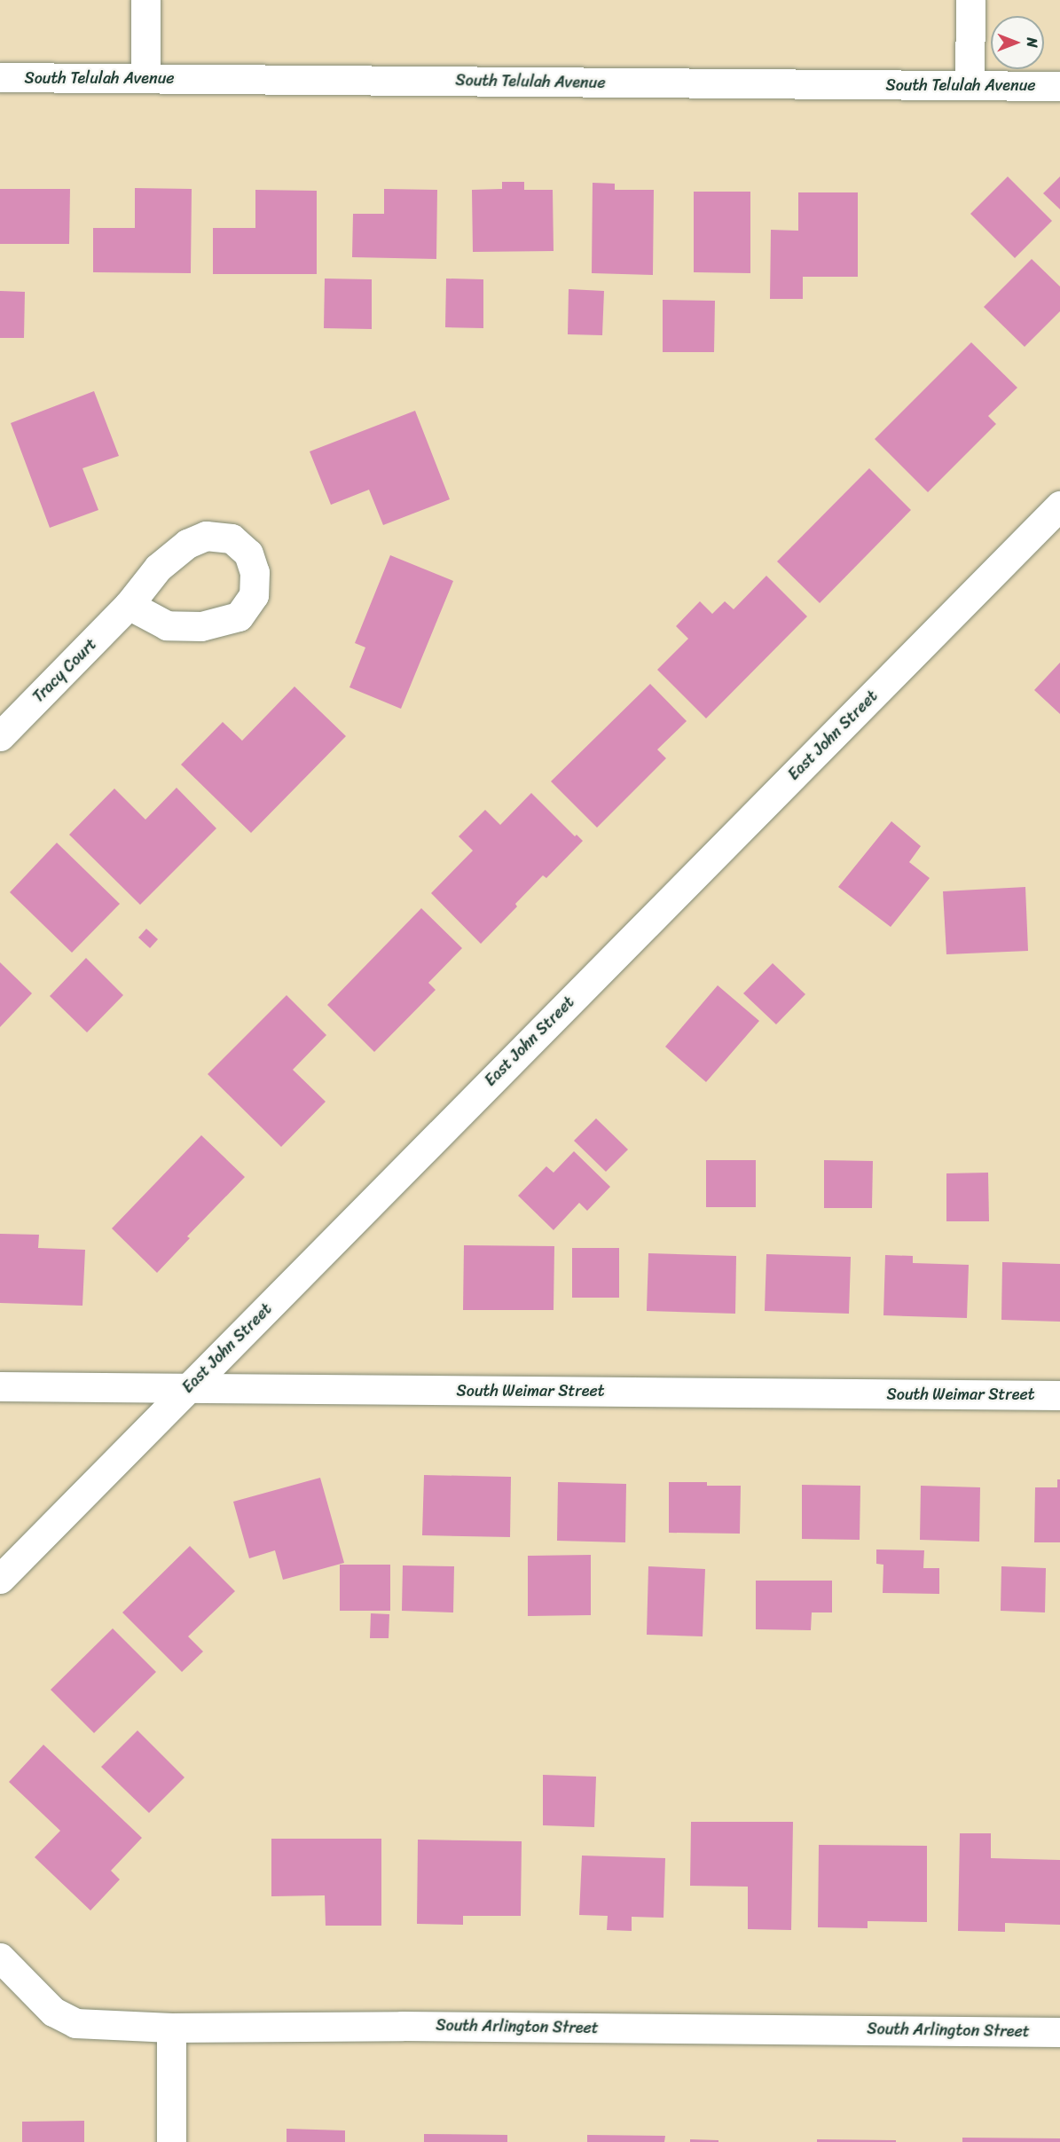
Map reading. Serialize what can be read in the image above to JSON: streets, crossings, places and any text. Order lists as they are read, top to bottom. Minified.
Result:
{"streets":{"street":["South Telulah Avenue","Tracy Court","East John Street","South Weimar Street","South Arlington Street"]},"crossings":[["East John Street","South Weimar Street"]],"north":"right"}
